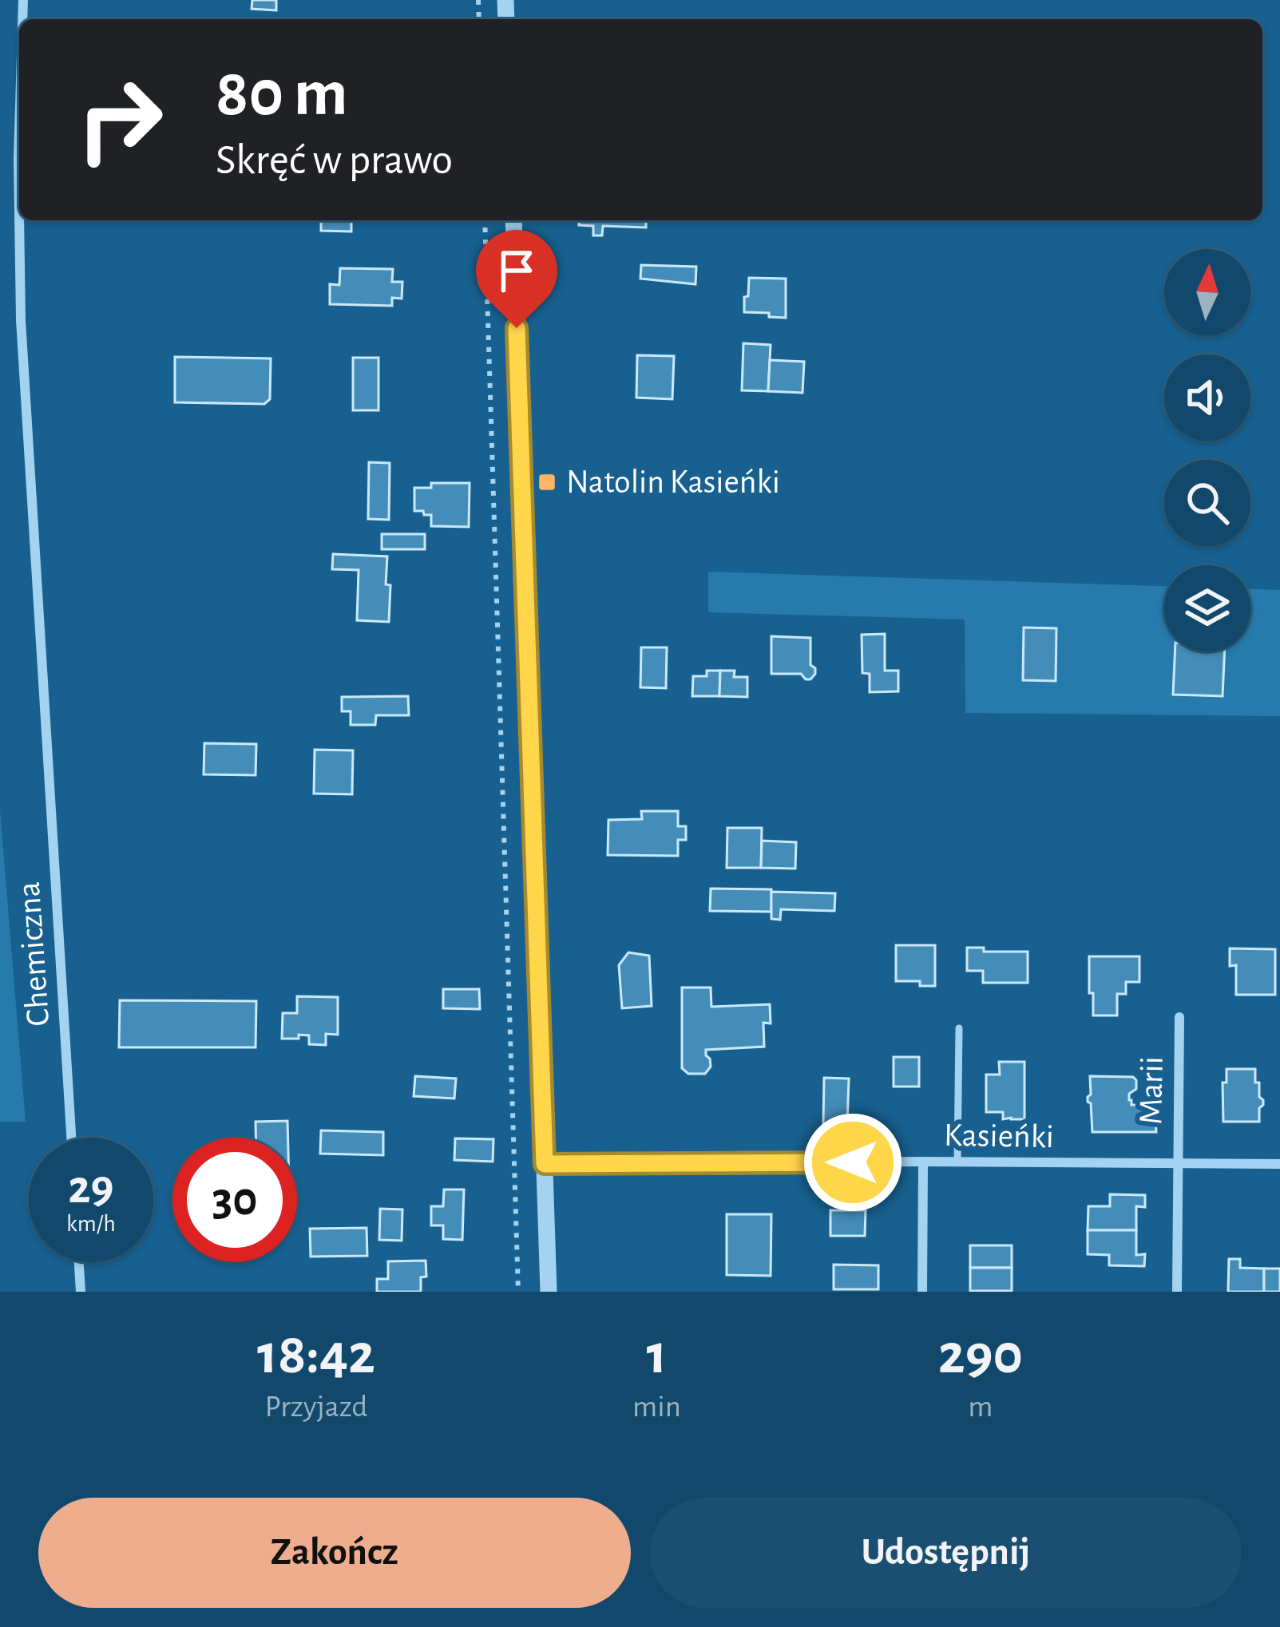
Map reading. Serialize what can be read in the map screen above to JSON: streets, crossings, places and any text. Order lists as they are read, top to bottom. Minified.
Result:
{"streets":{"street":["Chemiczna","Marii","Kasieńki"]},"crossings":[["Marii","Kasieńki"]],"places":{"transit":["Natolin Kasieńki"]},"north":"top","page":{"turn":["80 m","Skręć w prawo"],"speed":"29 km/h","limit":"30","eta":["18:42","Przyjazd","1","min","290","m"],"buttons":["Zakończ","Udostępnij"]}}
